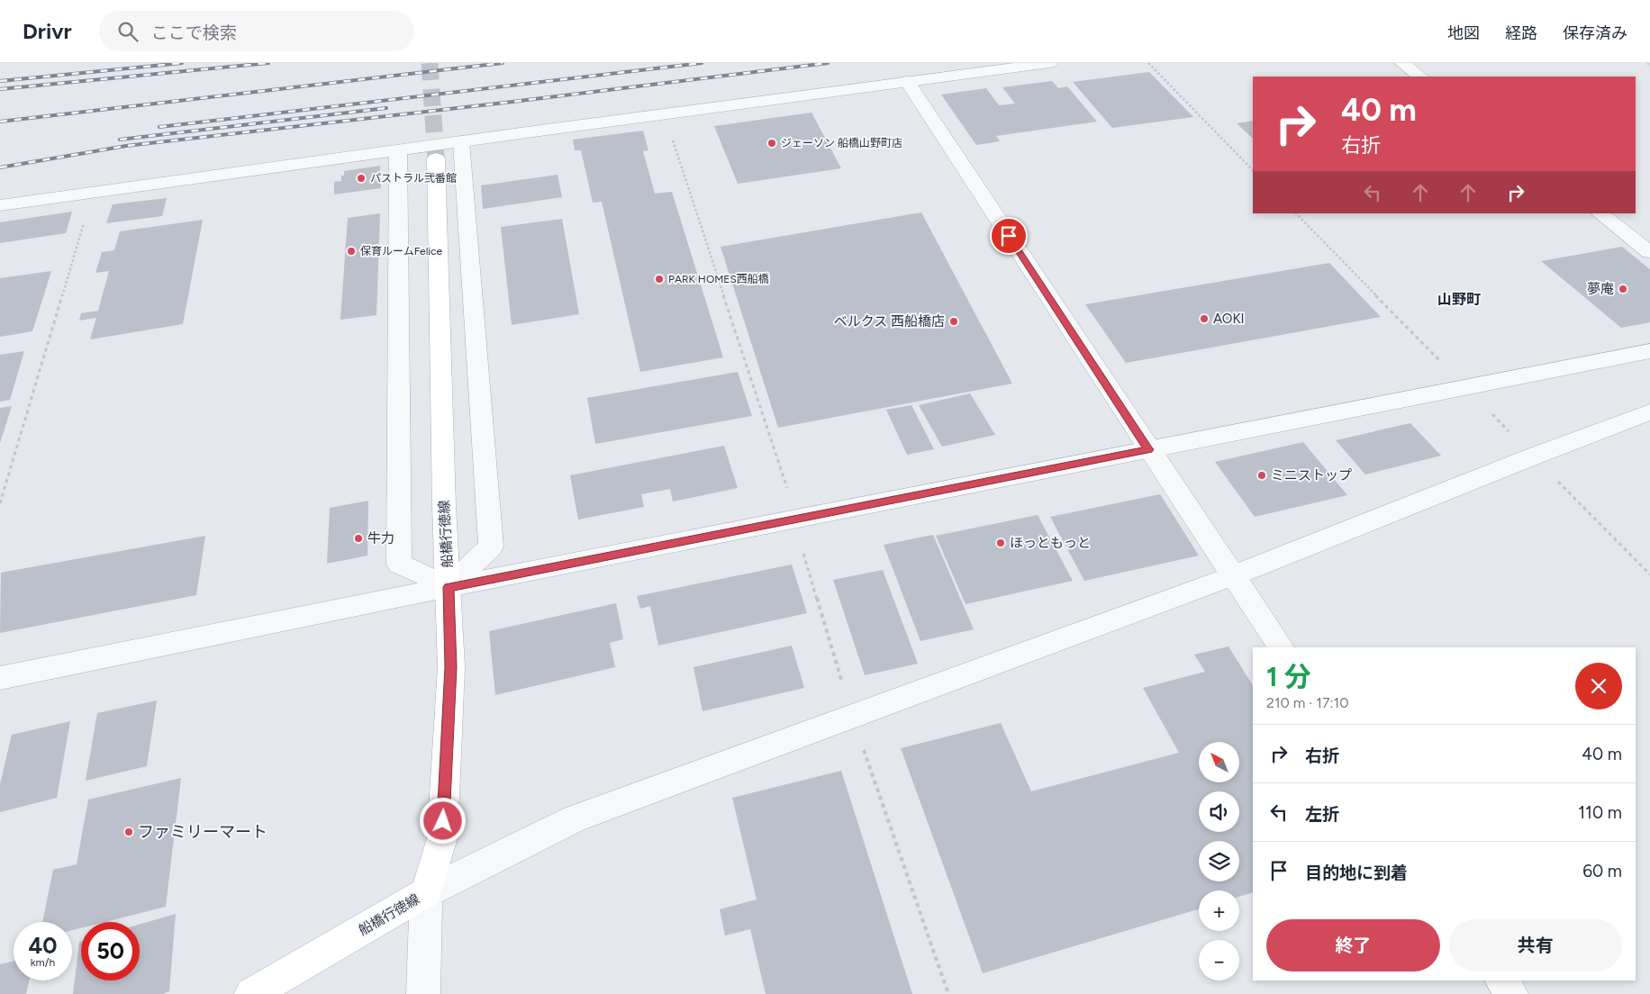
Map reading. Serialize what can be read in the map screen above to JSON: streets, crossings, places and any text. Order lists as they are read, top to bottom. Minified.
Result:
{"streets":{"main road":["船橋行徳線"]},"districts":["山野町"],"places":["ジェーソン 船橋山野町店","パストラル弐番館","保育ルームFelice","PARK HOMES西船橋","夢庵","AOKI","ベルクス 西船橋店","ミニストップ","牛力","ほっともっと","ファミリーマート"],"north":"top left","page":{"header":"Drivr","search":"ここで検索","nav":["地図","経路","保存済み"],"turn":["40 m","右折"],"heading":["1 分","210 m · 17:10"],"list":[{"name":"右折","value":"40 m"},{"name":"左折","value":"110 m"},{"name":"目的地に到着","value":"60 m"}],"map_buttons":["+","−"],"buttons":["終了","共有"],"speed":"40 km/h","limit":"50"}}
